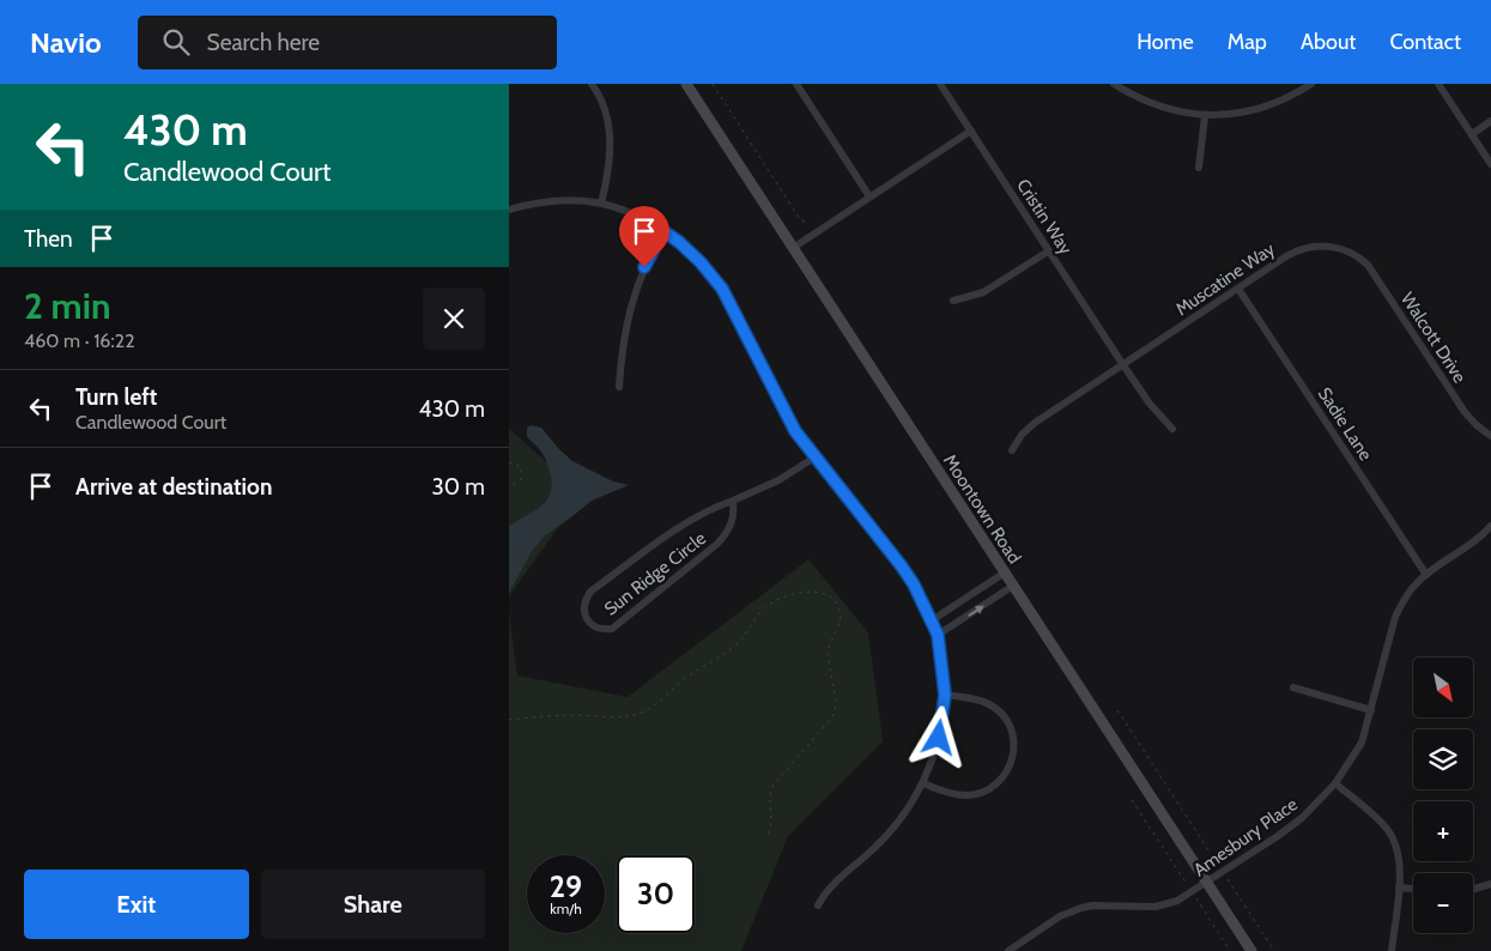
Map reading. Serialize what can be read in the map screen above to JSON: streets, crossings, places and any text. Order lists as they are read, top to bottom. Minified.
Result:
{"streets":{"street":["Cristin Way","Muscatine Way","Walcott Drive","Sadie Lane","Moontown Road","Sun Ridge Circle","Amesbury Place"]},"crossings":[["Cristin Way","Muscatine Way"],["Muscatine Way","Walcott Drive"],["Muscatine Way","Sadie Lane"],["Sadie Lane","Amesbury Place"],["Moontown Road","Amesbury Place"]],"north":"bottom right","page":{"header":"Navio","search":"Search here","nav":["Home","Map","About","Contact"],"turn":["430 m","Candlewood Court"],"then":"Then","heading":["2 min","460 m · 16:22"],"list":[{"name":"Turn left","note":"Candlewood Court","value":"430 m"},{"name":"Arrive at destination","value":"30 m"}],"map_buttons":["+","−"],"speed":"29 km/h","limit":"30","buttons":["Exit","Share"]}}
